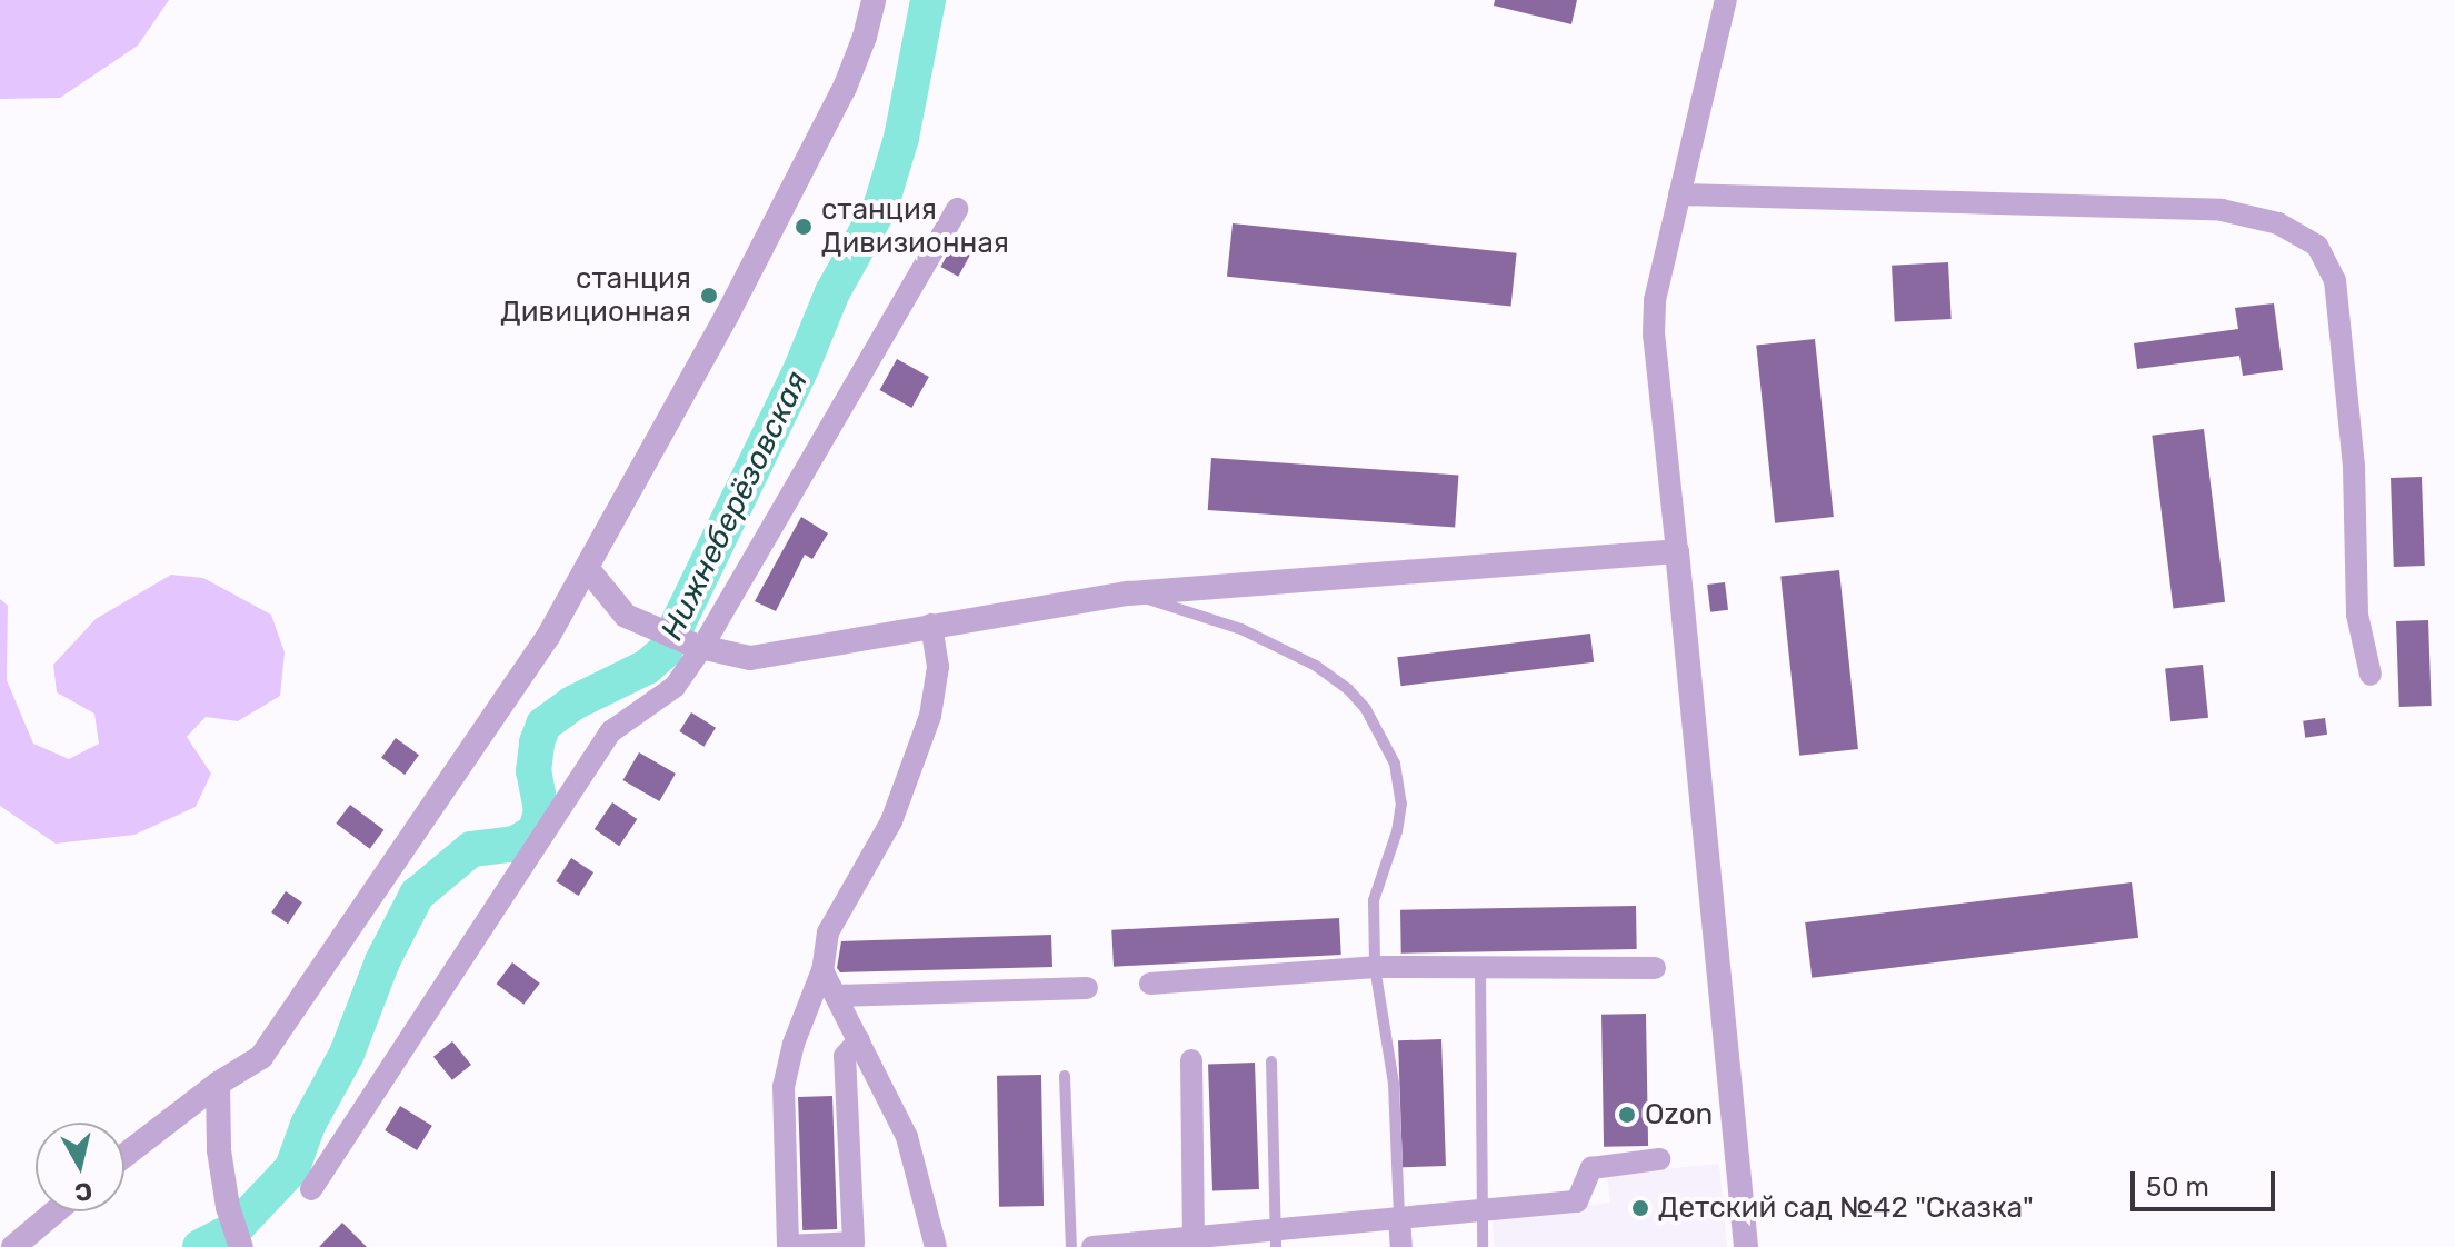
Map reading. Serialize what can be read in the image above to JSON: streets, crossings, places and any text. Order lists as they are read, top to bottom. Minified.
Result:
{"water":["Нижнеберёзовская"],"places":["станция Дивизионная","станция Дивиционная","Ozon","Детский сад №42 \"Сказка\""],"scale_bar":"50 m","north":"bottom"}
